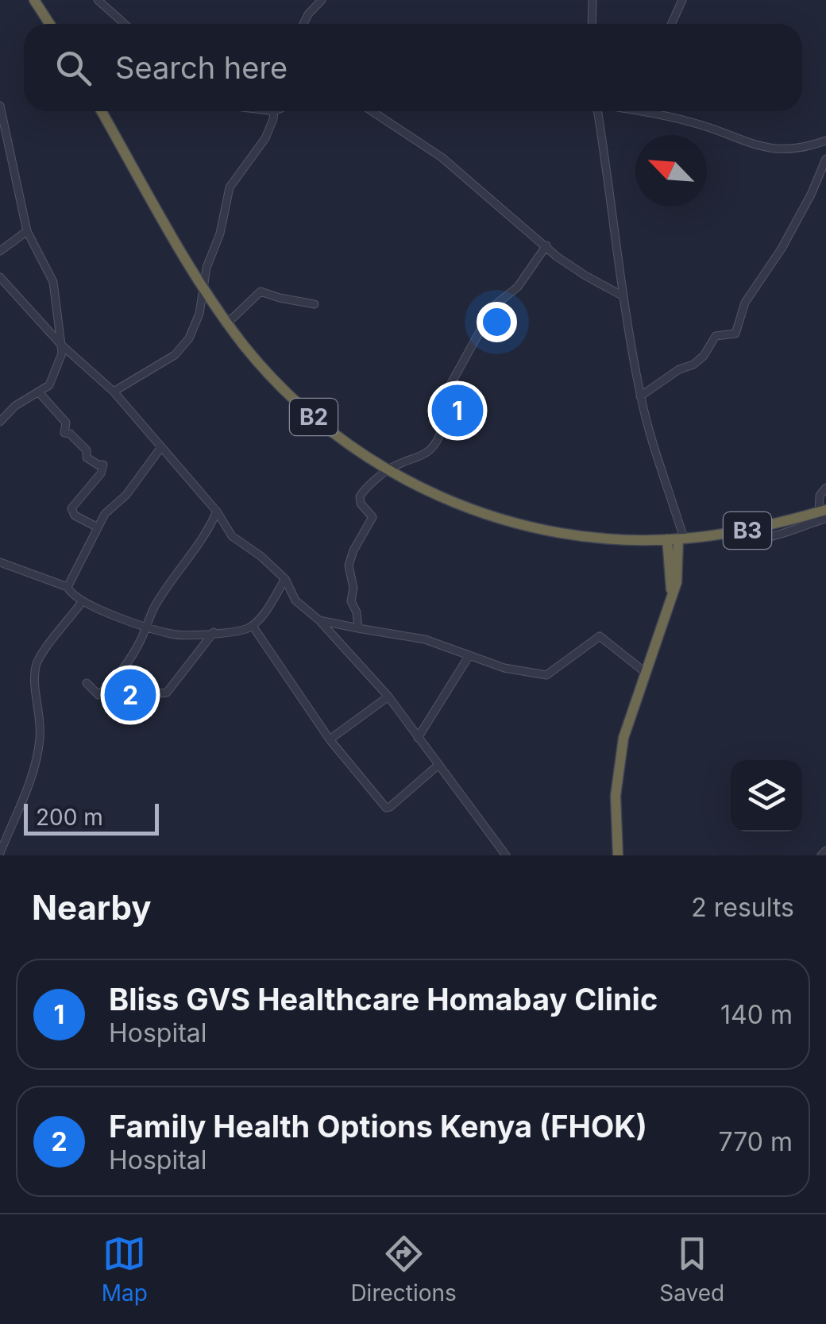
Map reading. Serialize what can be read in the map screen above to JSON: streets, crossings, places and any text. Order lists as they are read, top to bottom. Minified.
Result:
{"streets":{"highway":["B2","B3"]},"crossings":[["B2","B3"]],"scale_bar":"200 m","north":"top left","page":{"search":"Search here","pins":["1","2"],"scale":"200 m","heading":["Nearby","2 results"],"list":[{"mark":"1","name":"Bliss GVS Healthcare Homabay Clinic","note":"Hospital","value":"140 m"},{"mark":"2","name":"Family Health Options Kenya (FHOK)","note":"Hospital","value":"770 m"}],"nav":["Map","Directions","Saved"]}}
